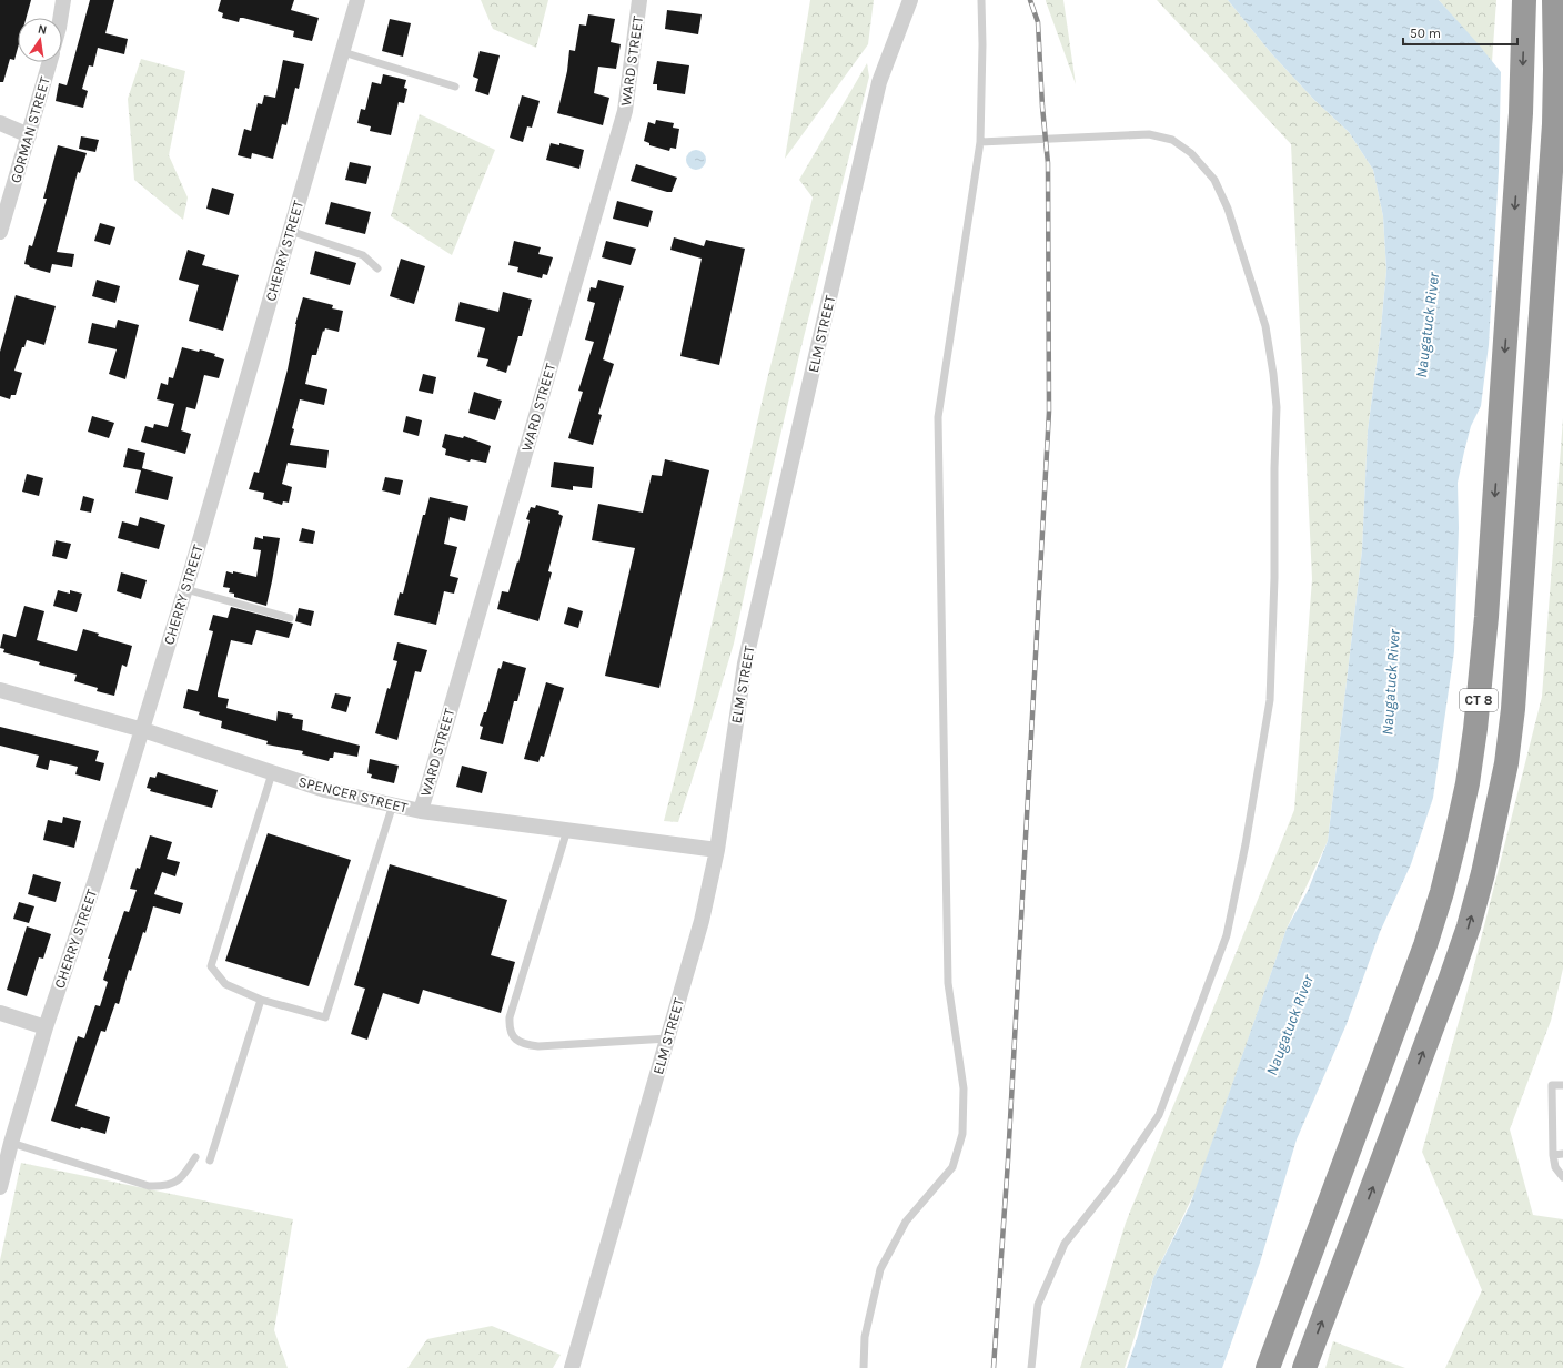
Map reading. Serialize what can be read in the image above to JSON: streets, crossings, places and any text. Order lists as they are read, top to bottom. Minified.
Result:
{"streets":{"highway":["CT 8"],"street":["WARD STREET","GORMAN STREET","CHERRY STREET","ELM STREET","SPENCER STREET"]},"crossings":[["WARD STREET","SPENCER STREET"],["CHERRY STREET","SPENCER STREET"],["ELM STREET","SPENCER STREET"]],"water":["Naugatuck River"],"scale_bar":"50 m","north":"top"}
